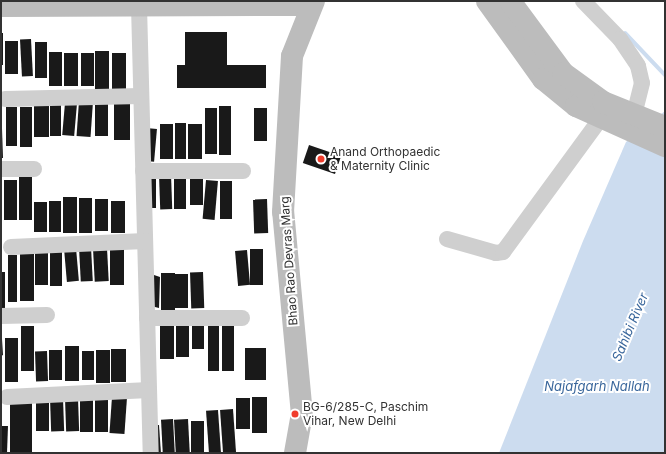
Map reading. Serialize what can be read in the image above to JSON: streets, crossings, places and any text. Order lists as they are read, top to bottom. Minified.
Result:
{"streets":{"street":["Bhao Rao Devras Marg"]},"water":["Sahibi River","Najafgarh Nallah"],"places":["Anand Orthopaedic & Maternity Clinic","BG-6/285-C, Paschim Vihar, New Delhi"]}
